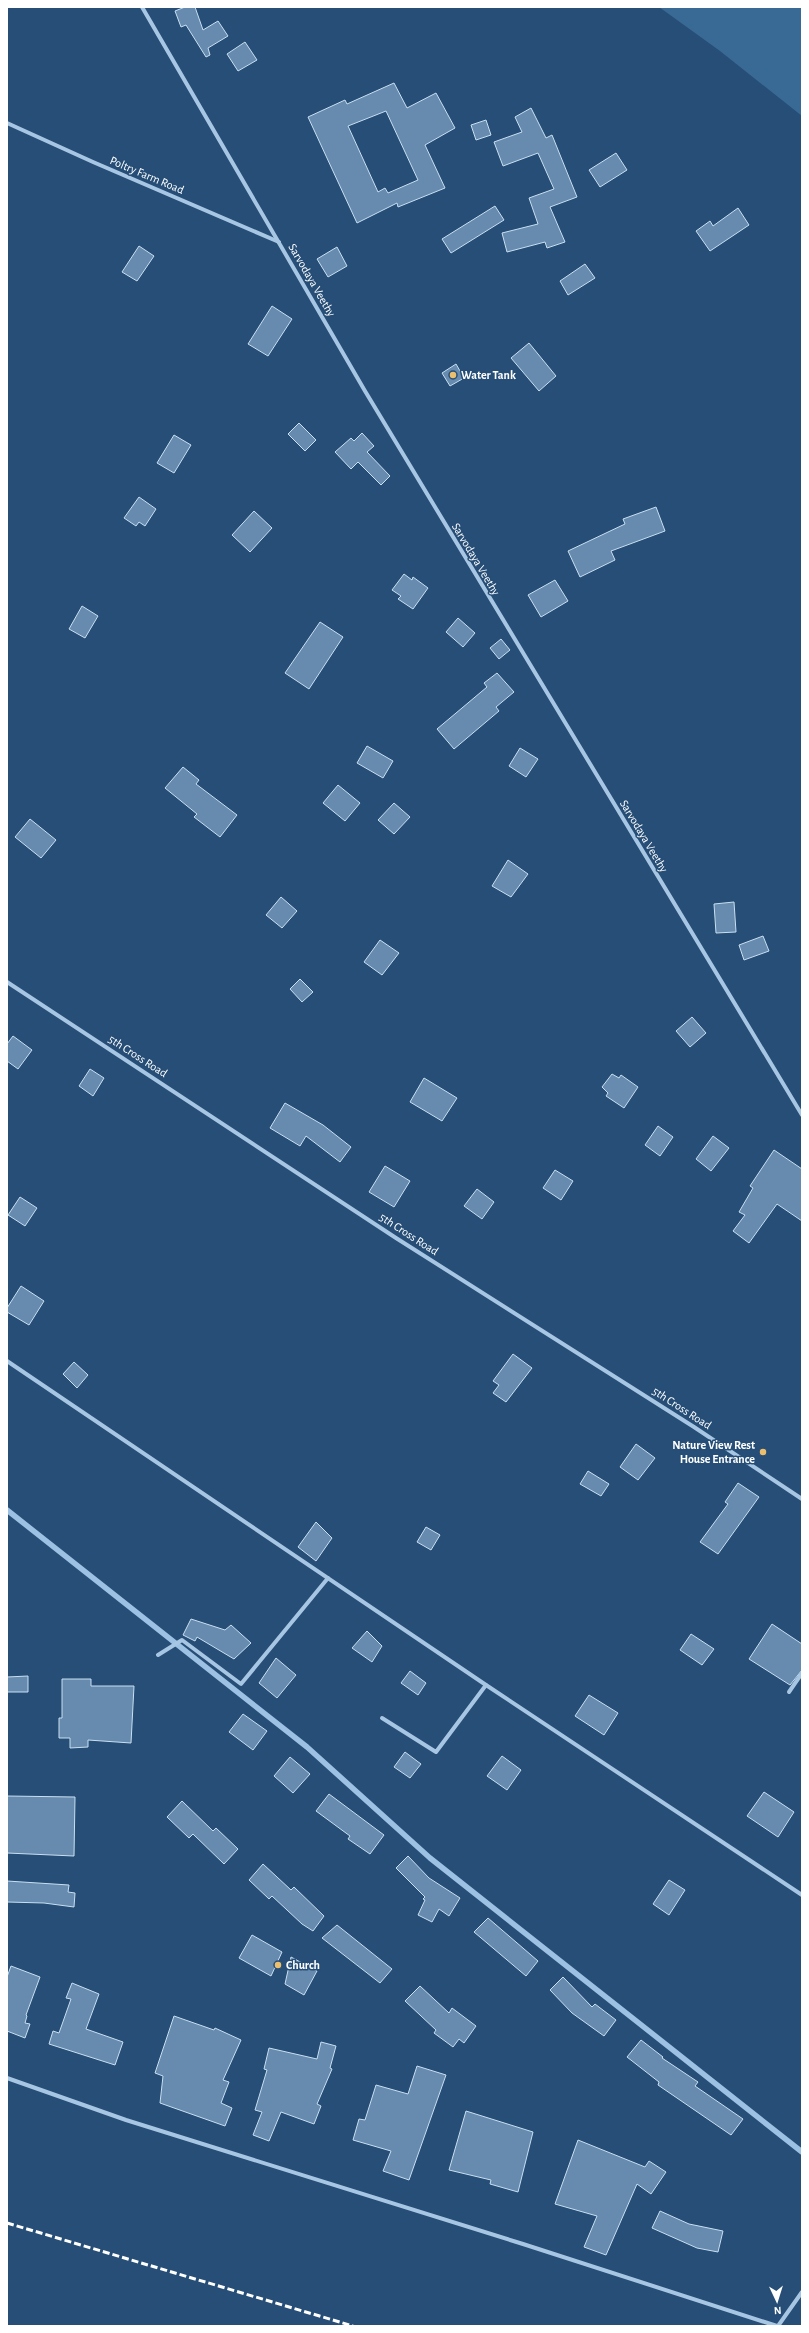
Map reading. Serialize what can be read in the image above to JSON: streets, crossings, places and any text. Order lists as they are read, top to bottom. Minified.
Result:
{"streets":{"street":["Poltry Farm Road","Sarvodaya Veethy","5th Cross Road"]},"crossings":[["Poltry Farm Road","Sarvodaya Veethy"]],"places":["Water Tank","Nature View Rest House Entrance","Church"],"north":"bottom"}
